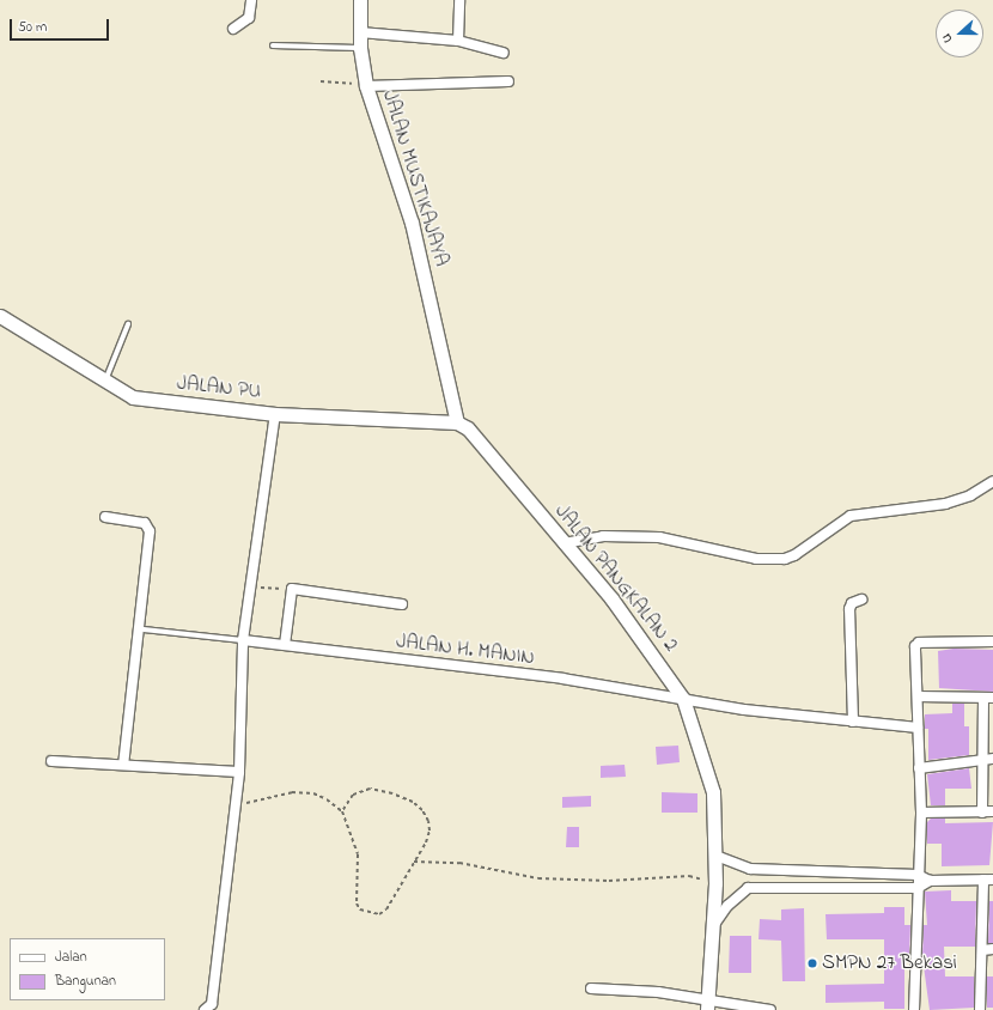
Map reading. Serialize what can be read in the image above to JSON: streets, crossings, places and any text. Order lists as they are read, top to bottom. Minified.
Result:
{"streets":{"street":["JALAN MUSTIKAJAYA","JALAN PU","JALAN PANGKALAN 2","JALAN H. MANIN"]},"crossings":[["JALAN MUSTIKAJAYA","JALAN PU"],["JALAN MUSTIKAJAYA","JALAN PANGKALAN 2"],["JALAN PU","JALAN PANGKALAN 2"],["JALAN PANGKALAN 2","JALAN H. MANIN"]],"places":["SMPN 27 Bekasi"],"legend":["Jalan","Bangunan"],"scale_bar":"50 m","north":"left"}
